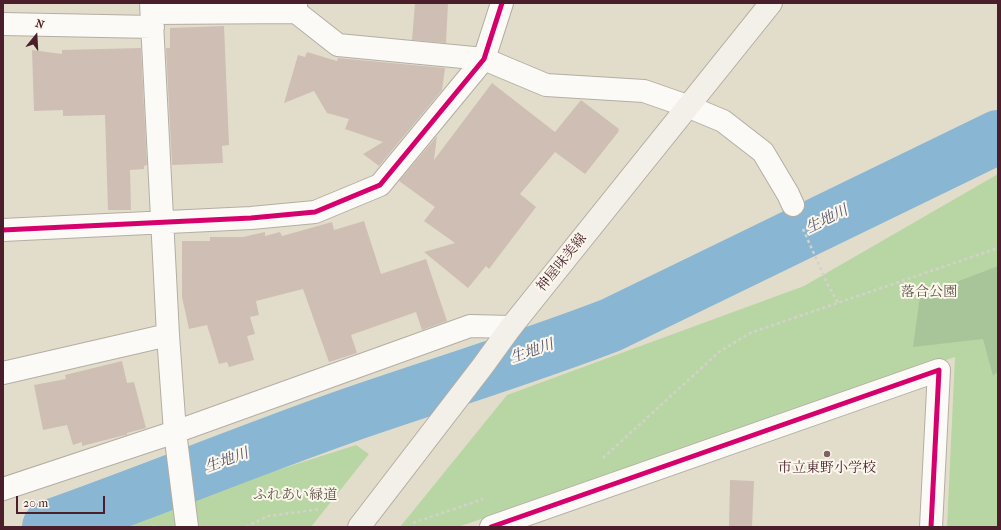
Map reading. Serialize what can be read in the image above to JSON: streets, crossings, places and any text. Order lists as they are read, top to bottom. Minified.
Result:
{"streets":{"main road":["神屋味美線"]},"water":["生地川"],"parks":["落合公園","ふれあい緑道"],"places":["市立東野小学校"],"scale_bar":"20 m","north":"top"}
